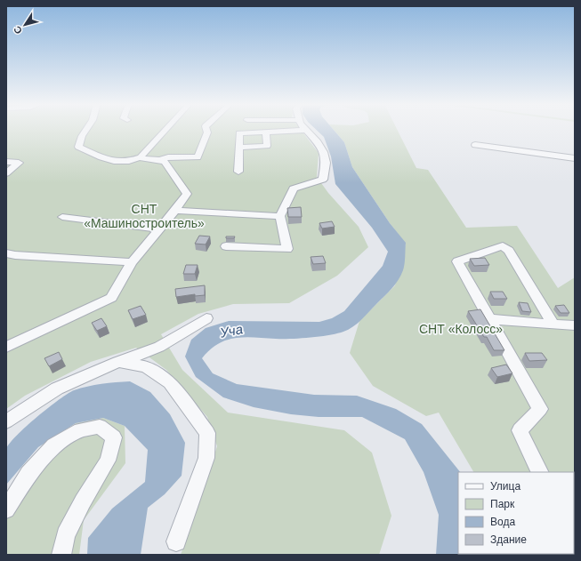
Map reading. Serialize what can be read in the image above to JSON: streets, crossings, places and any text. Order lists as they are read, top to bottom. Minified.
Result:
{"water":["Уча"],"parks":["СНТ «Машиностроитель»","СНТ «Колосс»"],"legend":["Улица","Парк","Вода","Здание"],"north":"bottom left"}
